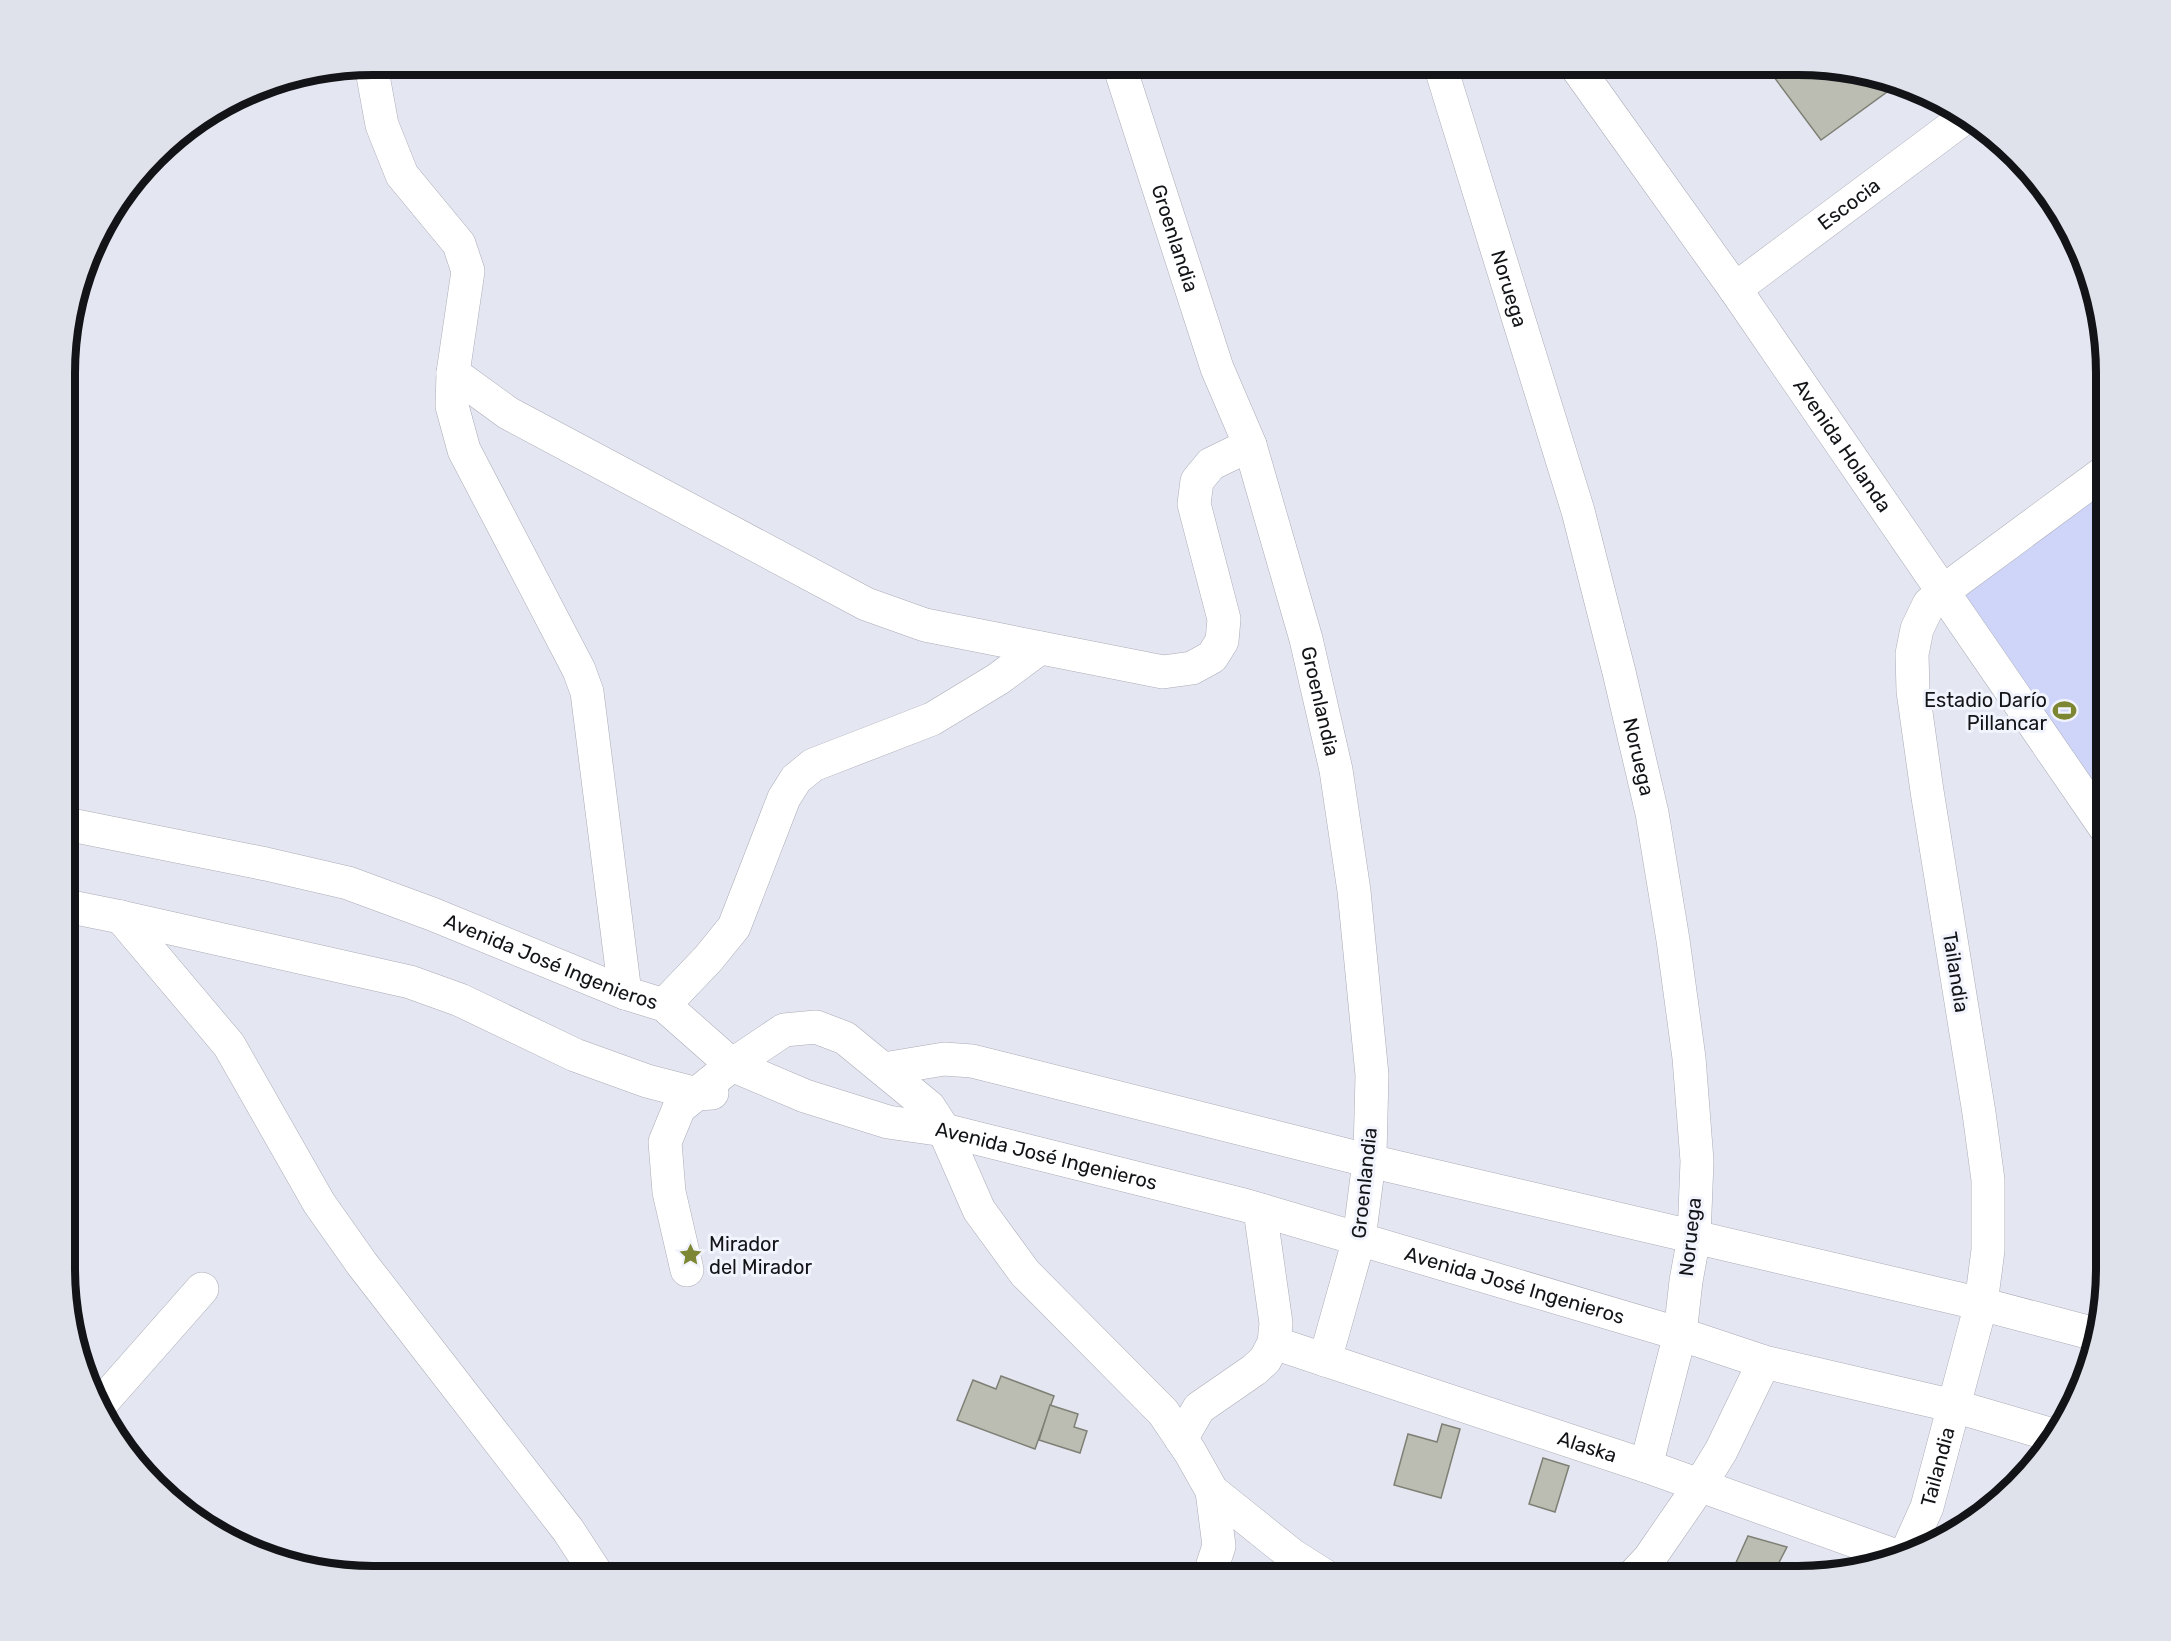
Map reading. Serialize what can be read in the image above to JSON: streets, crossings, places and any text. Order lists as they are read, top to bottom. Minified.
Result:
{"streets":{"street":["Escocia","Groenlandia","Noruega","Avenida Holanda","Avenida José Ingenieros","Tailandia","Alaska"]},"crossings":[["Escocia","Avenida Holanda"],["Groenlandia","Avenida José Ingenieros"],["Groenlandia","Alaska"],["Noruega","Avenida José Ingenieros"],["Noruega","Alaska"],["Avenida Holanda","Tailandia"],["Avenida José Ingenieros","Tailandia"]],"places":{"sports":["Estadio Darío Pillancar"],"place":["Mirador del Mirador"]}}
